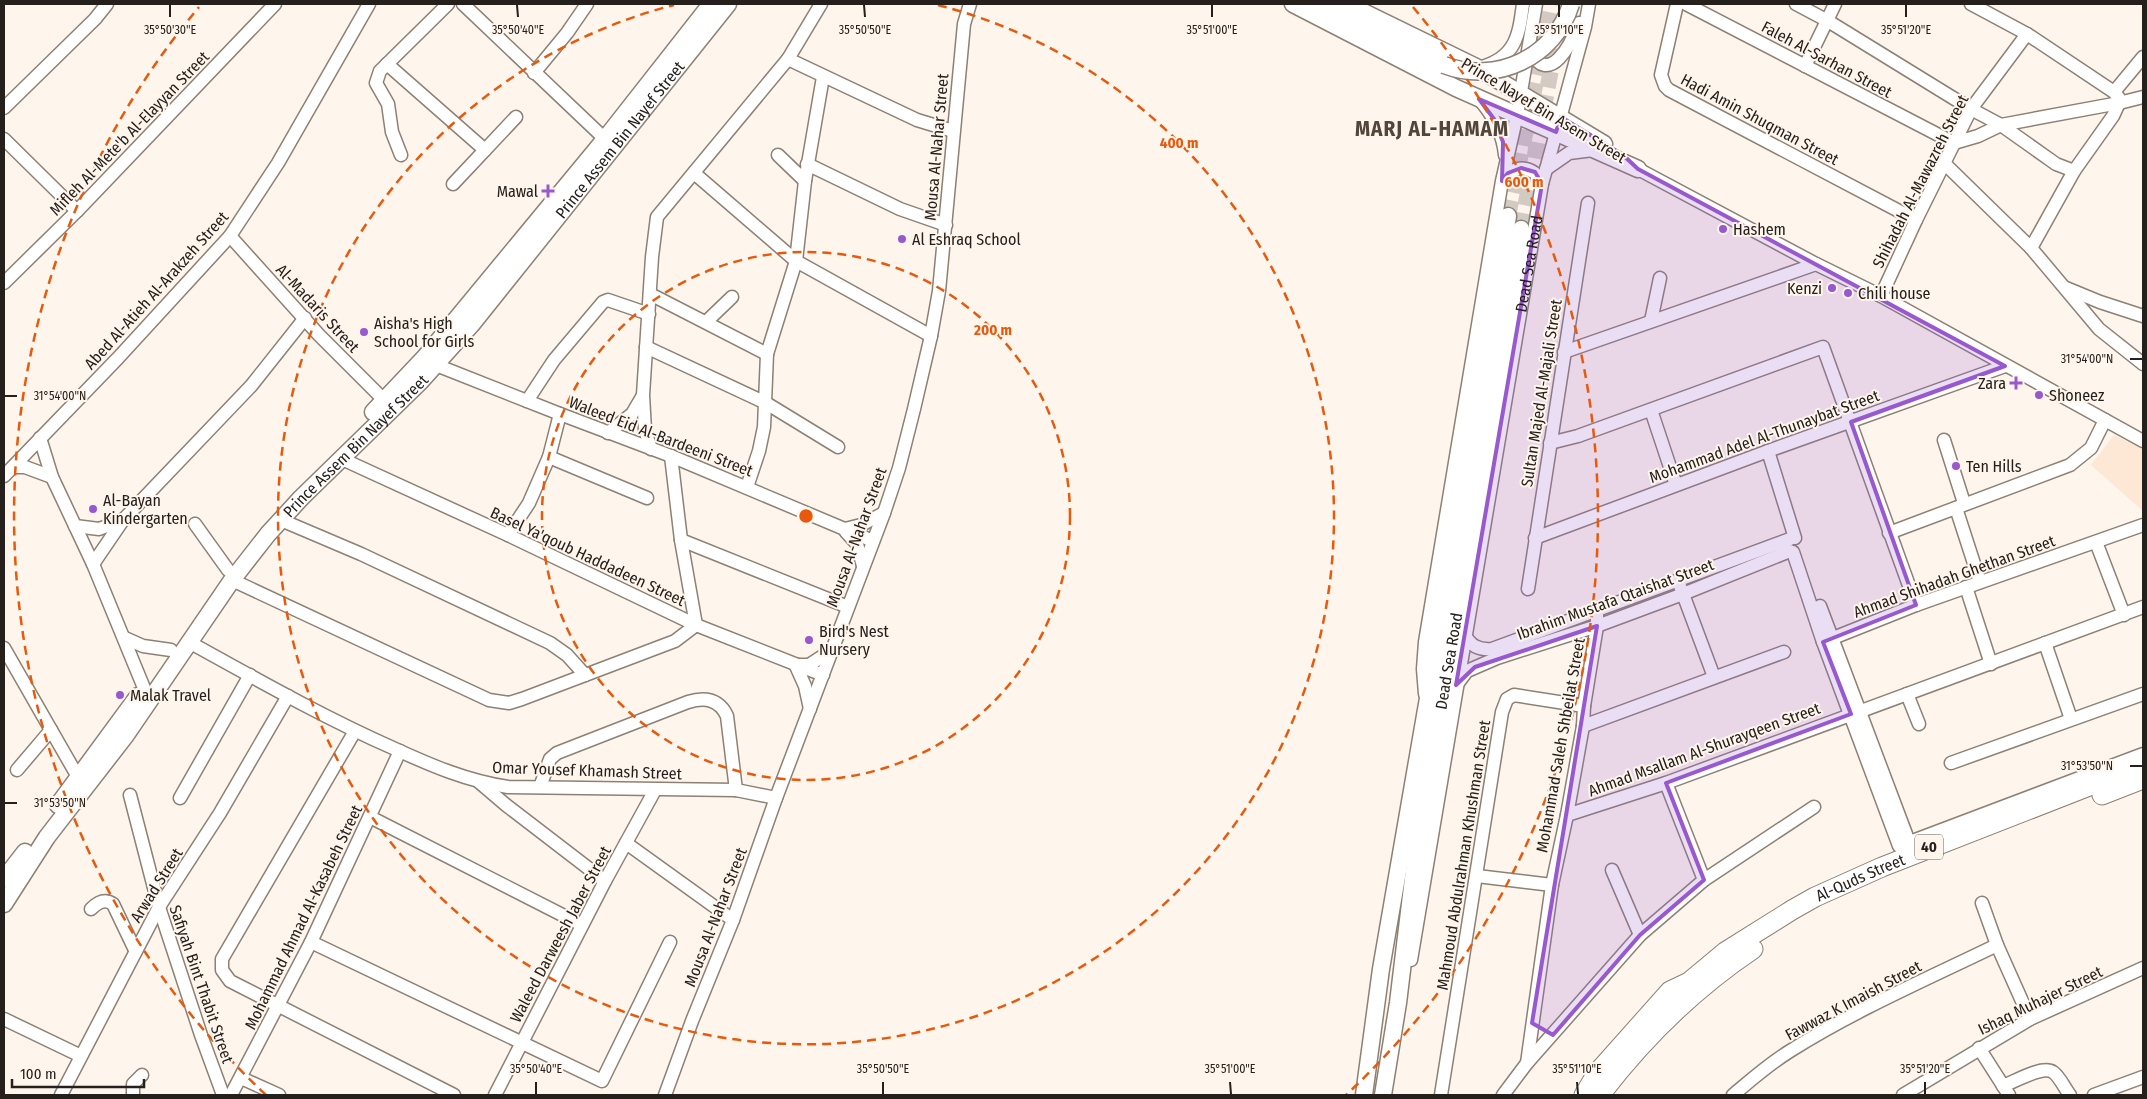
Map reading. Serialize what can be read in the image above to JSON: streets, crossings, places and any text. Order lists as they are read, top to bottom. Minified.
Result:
{"streets":{"highway":["40","Al-Quds Street"],"main road":["Prince Nayef Bin Asem Street","Prince Assem Bin Nayef Street","Dead Sea Road"],"street":["Faleh Al-Sarhan Street","Hadi Amin Shuqman Street","Mifleh Al-Mete'b Al-Elayyan Street","Mousa Al-Nahar Street","Shihadah Al-Mawazreh Street","Abed Al-Atieh Al-Arakzeh Street","Al-Madaris Street","Sultan Majed Al-Majali Street","Waleed Eid Al-Bardeeni Street","Mohammad Adel Al-Thunaybat Street","Basel Ya'qoub Haddadeen Street","Ahmad Shihadah Ghethan Street","Ibrahim Mustafa Qtaishat Street","Mohammad Saleh Shbeilat Street","Ahmad Msallam Al-Shurayqeen Street","Omar Yousef Khamash Street","Mahmoud Abdulrahman Khushman Street","Arwad Street","Mohammad Ahmad Al-Kasabeh Street","Waleed Darweesh Jaber Street","Safiyah Bint Thabit Street","Fawwaz K Imaish Street","Ishaq Muhajer Street"]},"crossings":[["Faleh Al-Sarhan Street","Shihadah Al-Mawazreh Street"],["Prince Nayef Bin Asem Street","Dead Sea Road"],["Hadi Amin Shuqman Street","Shihadah Al-Mawazreh Street"],["Prince Assem Bin Nayef Street","Al-Madaris Street"],["Prince Assem Bin Nayef Street","Waleed Eid Al-Bardeeni Street"],["Prince Assem Bin Nayef Street","Basel Ya'qoub Haddadeen Street"],["Prince Assem Bin Nayef Street","Omar Yousef Khamash Street"],["Mousa Al-Nahar Street","Waleed Eid Al-Bardeeni Street"],["Mousa Al-Nahar Street","Basel Ya'qoub Haddadeen Street"],["Mousa Al-Nahar Street","Omar Yousef Khamash Street"],["Dead Sea Road","Ibrahim Mustafa Qtaishat Street"],["Abed Al-Atieh Al-Arakzeh Street","Al-Madaris Street"],["Sultan Majed Al-Majali Street","Mohammad Adel Al-Thunaybat Street"],["Ibrahim Mustafa Qtaishat Street","Mohammad Saleh Shbeilat Street"],["Mohammad Saleh Shbeilat Street","Ahmad Msallam Al-Shurayqeen Street"],["Mohammad Saleh Shbeilat Street","Mahmoud Abdulrahman Khushman Street"],["Omar Yousef Khamash Street","Arwad Street"],["Omar Yousef Khamash Street","Mohammad Ahmad Al-Kasabeh Street"],["Omar Yousef Khamash Street","Waleed Darweesh Jaber Street"],["40","Al-Quds Street"],["Arwad Street","Safiyah Bint Thabit Street"]],"districts":["MARJ AL-HAMAM"],"places":{"health":["Mawal","Zara"],"other":["Hashem","Al Eshraq School","Kenzi","Chili house","Aisha's High School for Girls","Shoneez","Ten Hills","Al-Bayan Kindergarten","Bird's Nest Nursery","Malak Travel"]},"scale_bar":"100 m","coordinates":["35°50'30\"E","35°50'40\"E","35°50'50\"E","35°51'00\"E","35°51'10\"E","35°51'20\"E","31°54'00\"N","31°53'50\"N"],"rings":["400 m","600 m","200 m"]}
